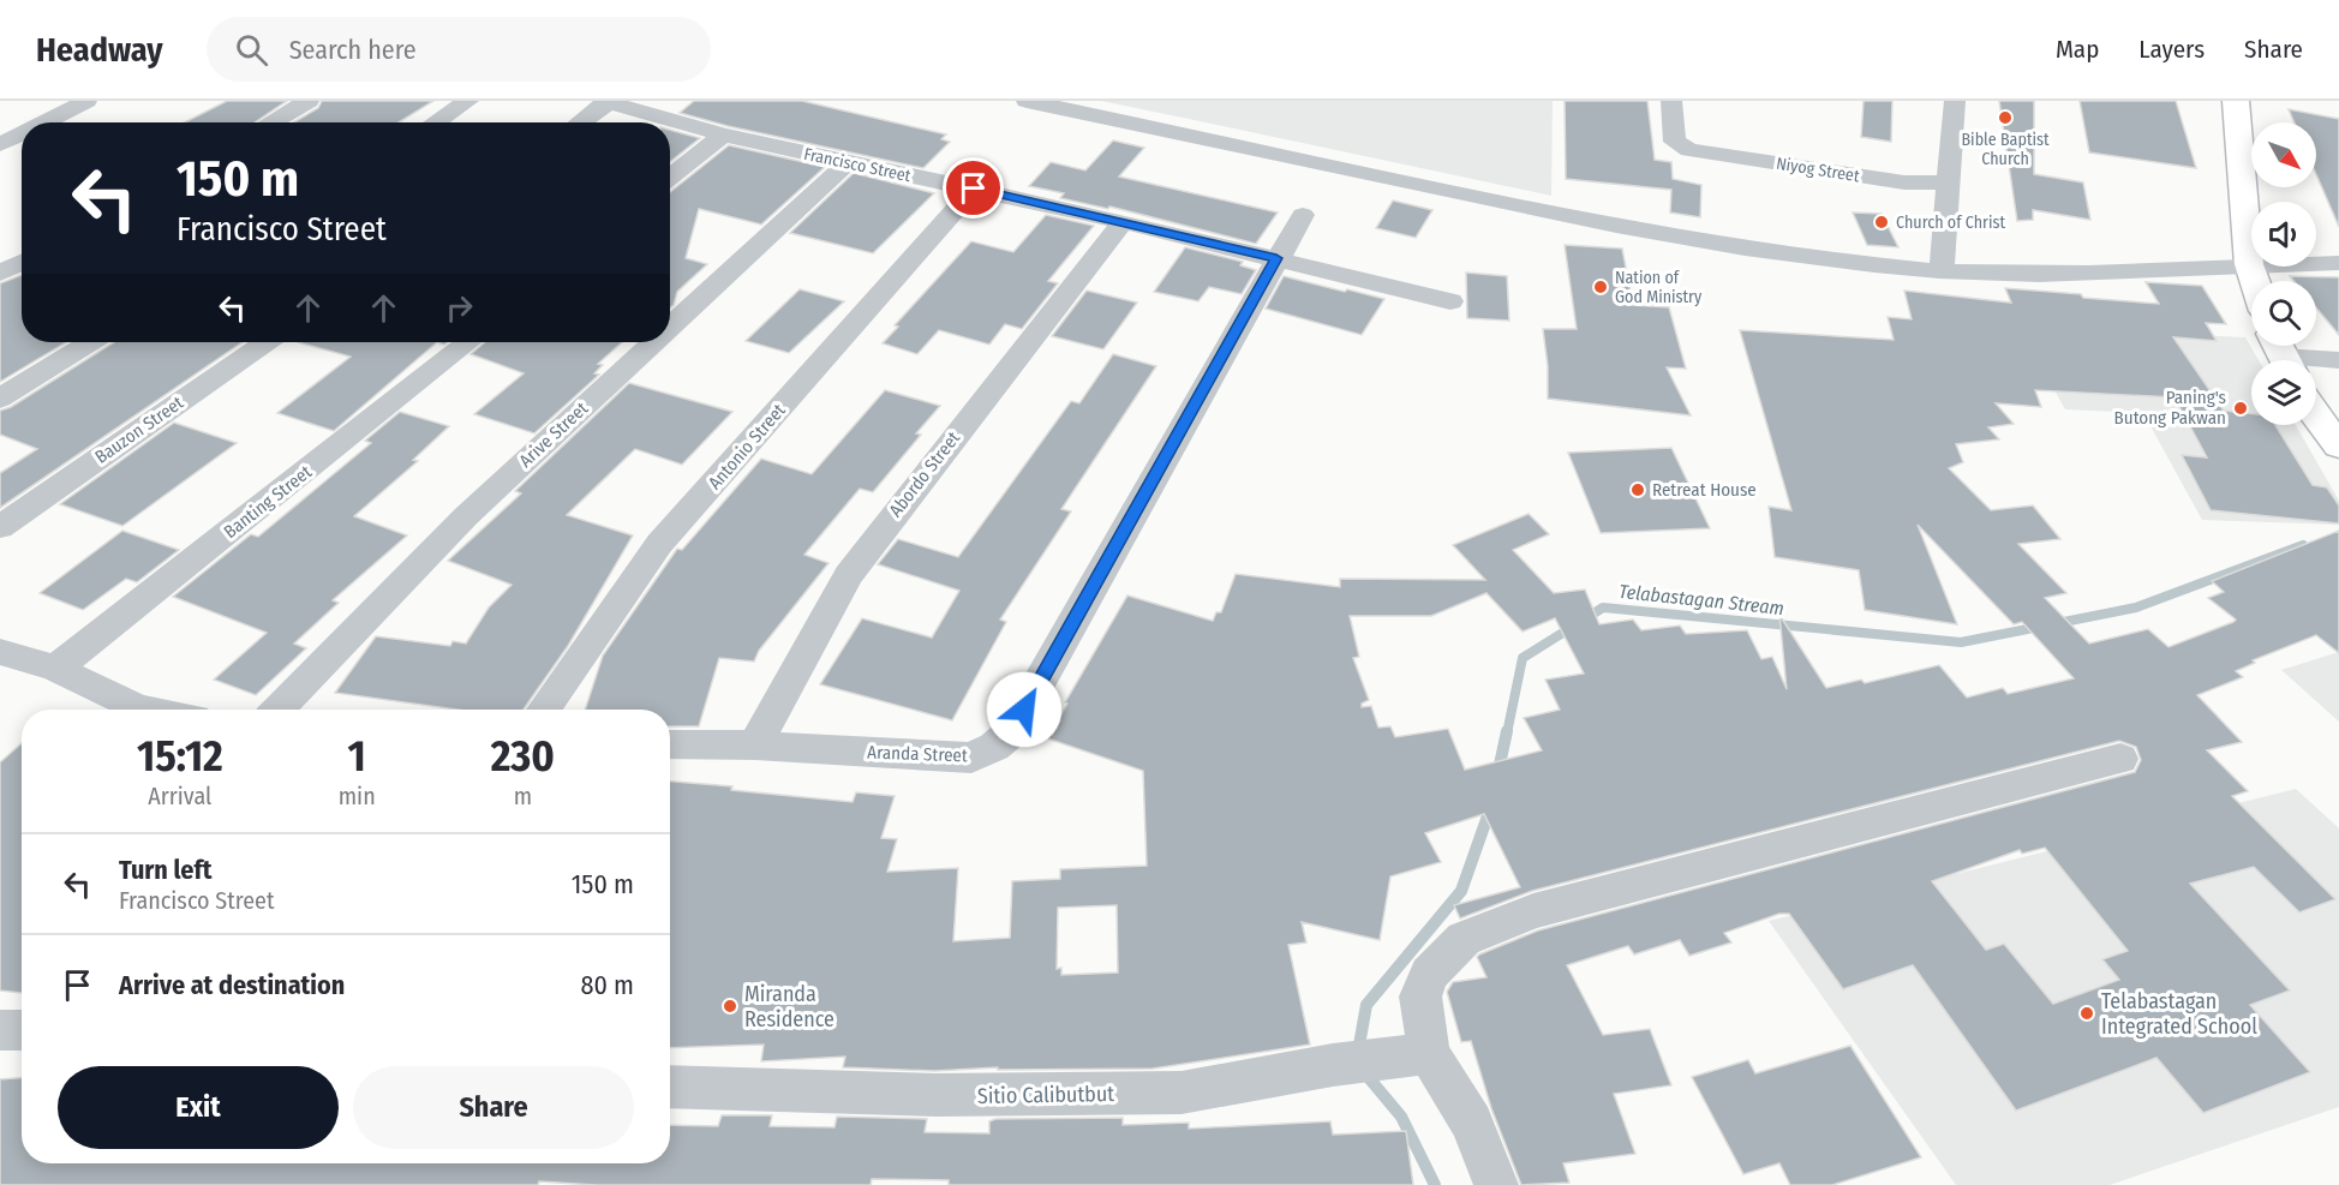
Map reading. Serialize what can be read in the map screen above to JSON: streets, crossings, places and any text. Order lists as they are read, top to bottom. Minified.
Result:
{"streets":{"street":["Francisco Street","Niyog Street","Bauzon Street","Arive Street","Antonio Street","Abordo Street","Banting Street","Aranda Street","Sitio Calibutbut"]},"crossings":[["Francisco Street","Arive Street"],["Francisco Street","Antonio Street"],["Francisco Street","Abordo Street"],["Francisco Street","Aranda Street"],["Abordo Street","Aranda Street"]],"water":["Telabastagan Stream"],"places":["Bible Baptist Church","Church of Christ","Nation of God Ministry","Paning's Butong Pakwan","Retreat House","Miranda Residence","Telabastagan Integrated School"],"north":"bottom right","page":{"header":"Headway","search":"Search here","nav":["Map","Layers","Share"],"turn":["150 m","Francisco Street"],"eta":["15:12","Arrival","1","min","230","m"],"list":[{"name":"Turn left","note":"Francisco Street","value":"150 m"},{"name":"Arrive at destination","value":"80 m"}],"buttons":["Exit","Share"]}}
